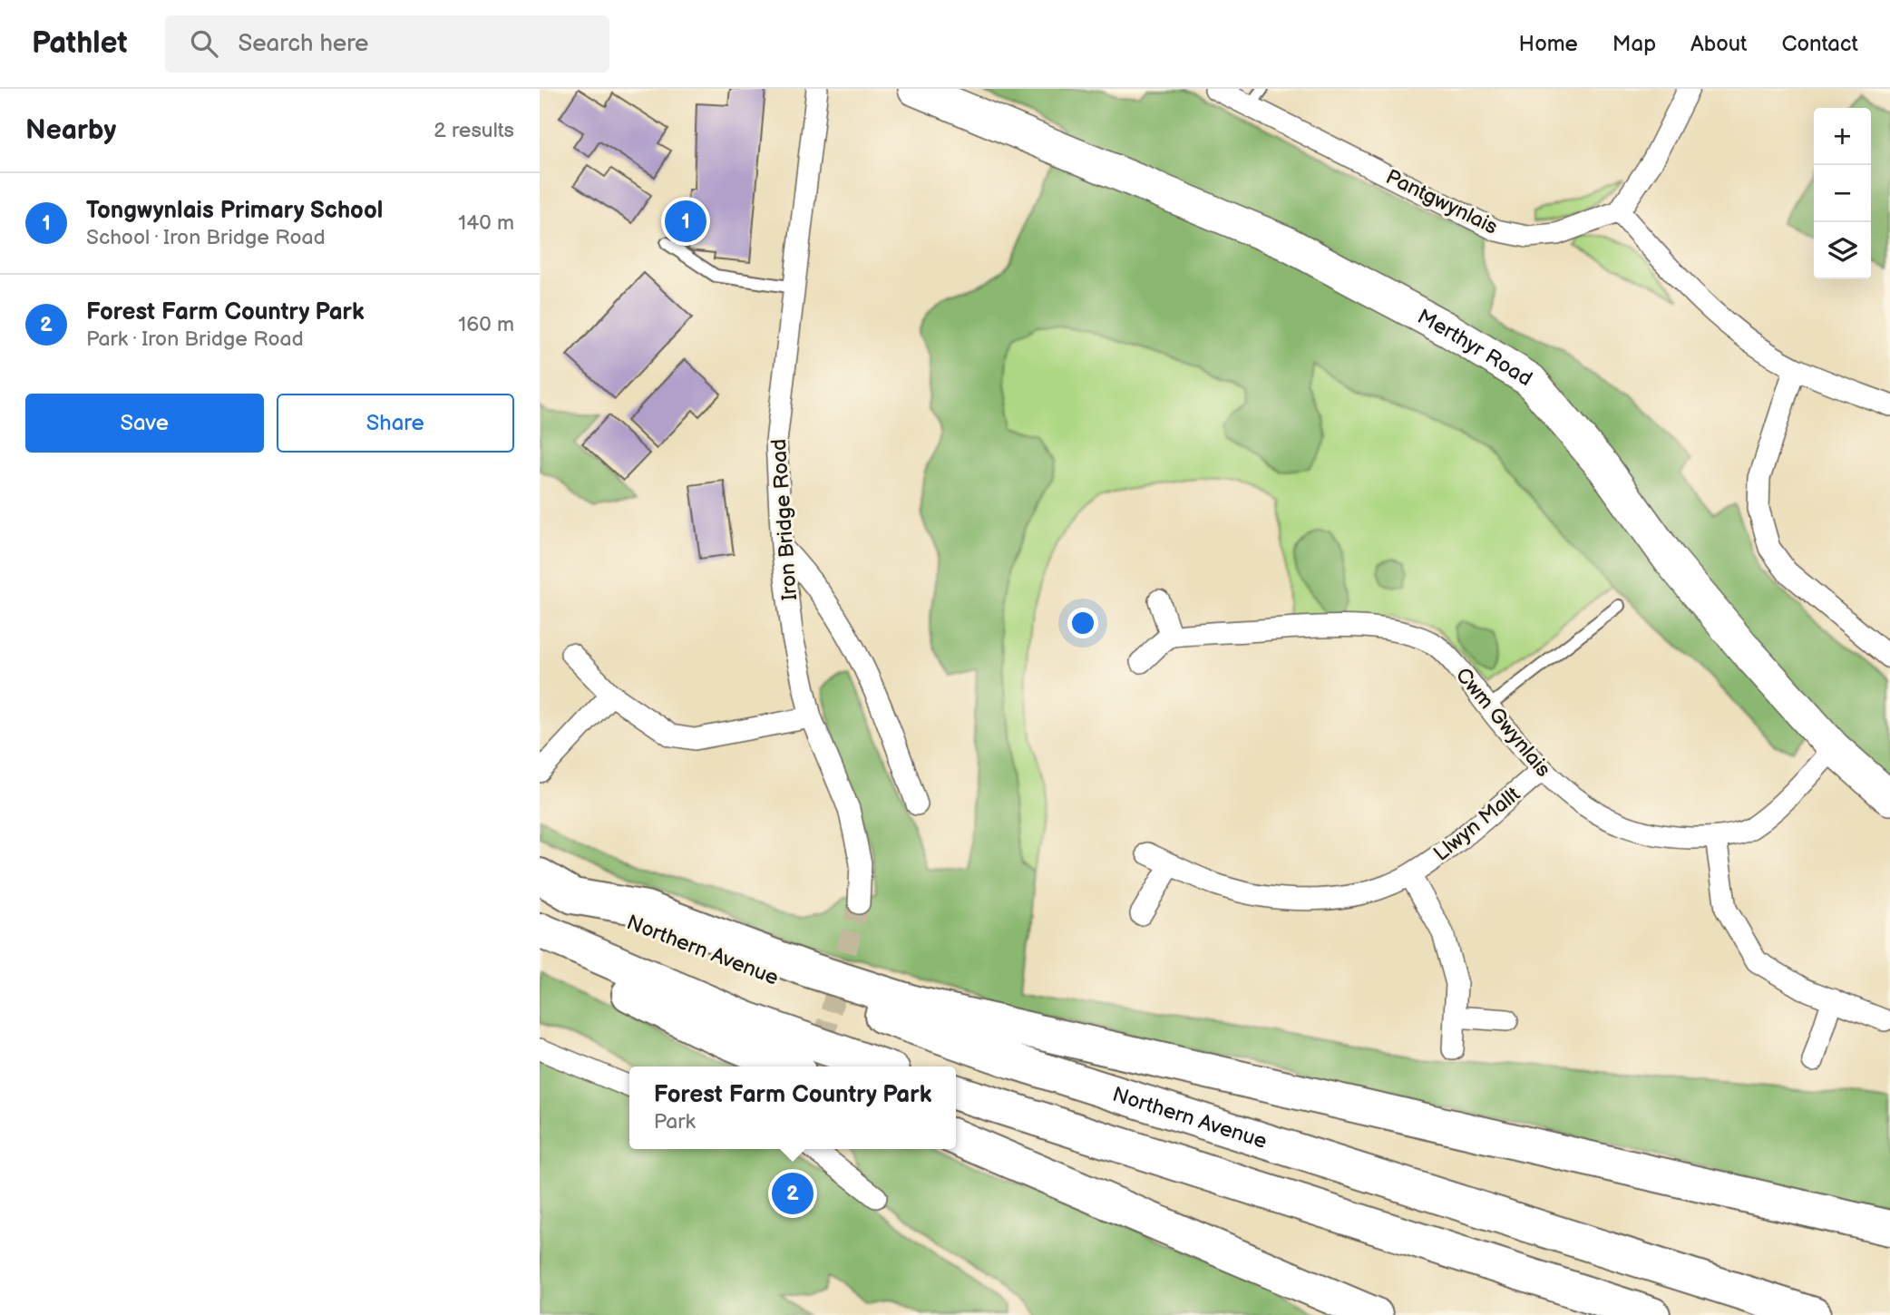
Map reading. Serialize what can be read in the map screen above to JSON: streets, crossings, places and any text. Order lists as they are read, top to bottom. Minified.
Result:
{"streets":{"highway":["Northern Avenue"],"main road":["Merthyr Road"],"street":["Pantgwynlais","Iron Bridge Road","Cwm Gwynlais","Llwyn Mallt"]},"crossings":[["Merthyr Road","Cwm Gwynlais"],["Cwm Gwynlais","Llwyn Mallt"]],"page":{"header":"Pathlet","search":"Search here","nav":["Home","Map","About","Contact"],"heading":["Nearby","2 results"],"map_buttons":["+","−"],"list":[{"mark":"1","name":"Tongwynlais Primary School","note":"School · Iron Bridge Road","value":"140 m"},{"mark":"2","name":"Forest Farm Country Park","note":"Park · Iron Bridge Road","value":"160 m"}],"pins":["1","2"],"buttons":["Save","Share"],"popup":["Forest Farm Country Park","Park"]}}
